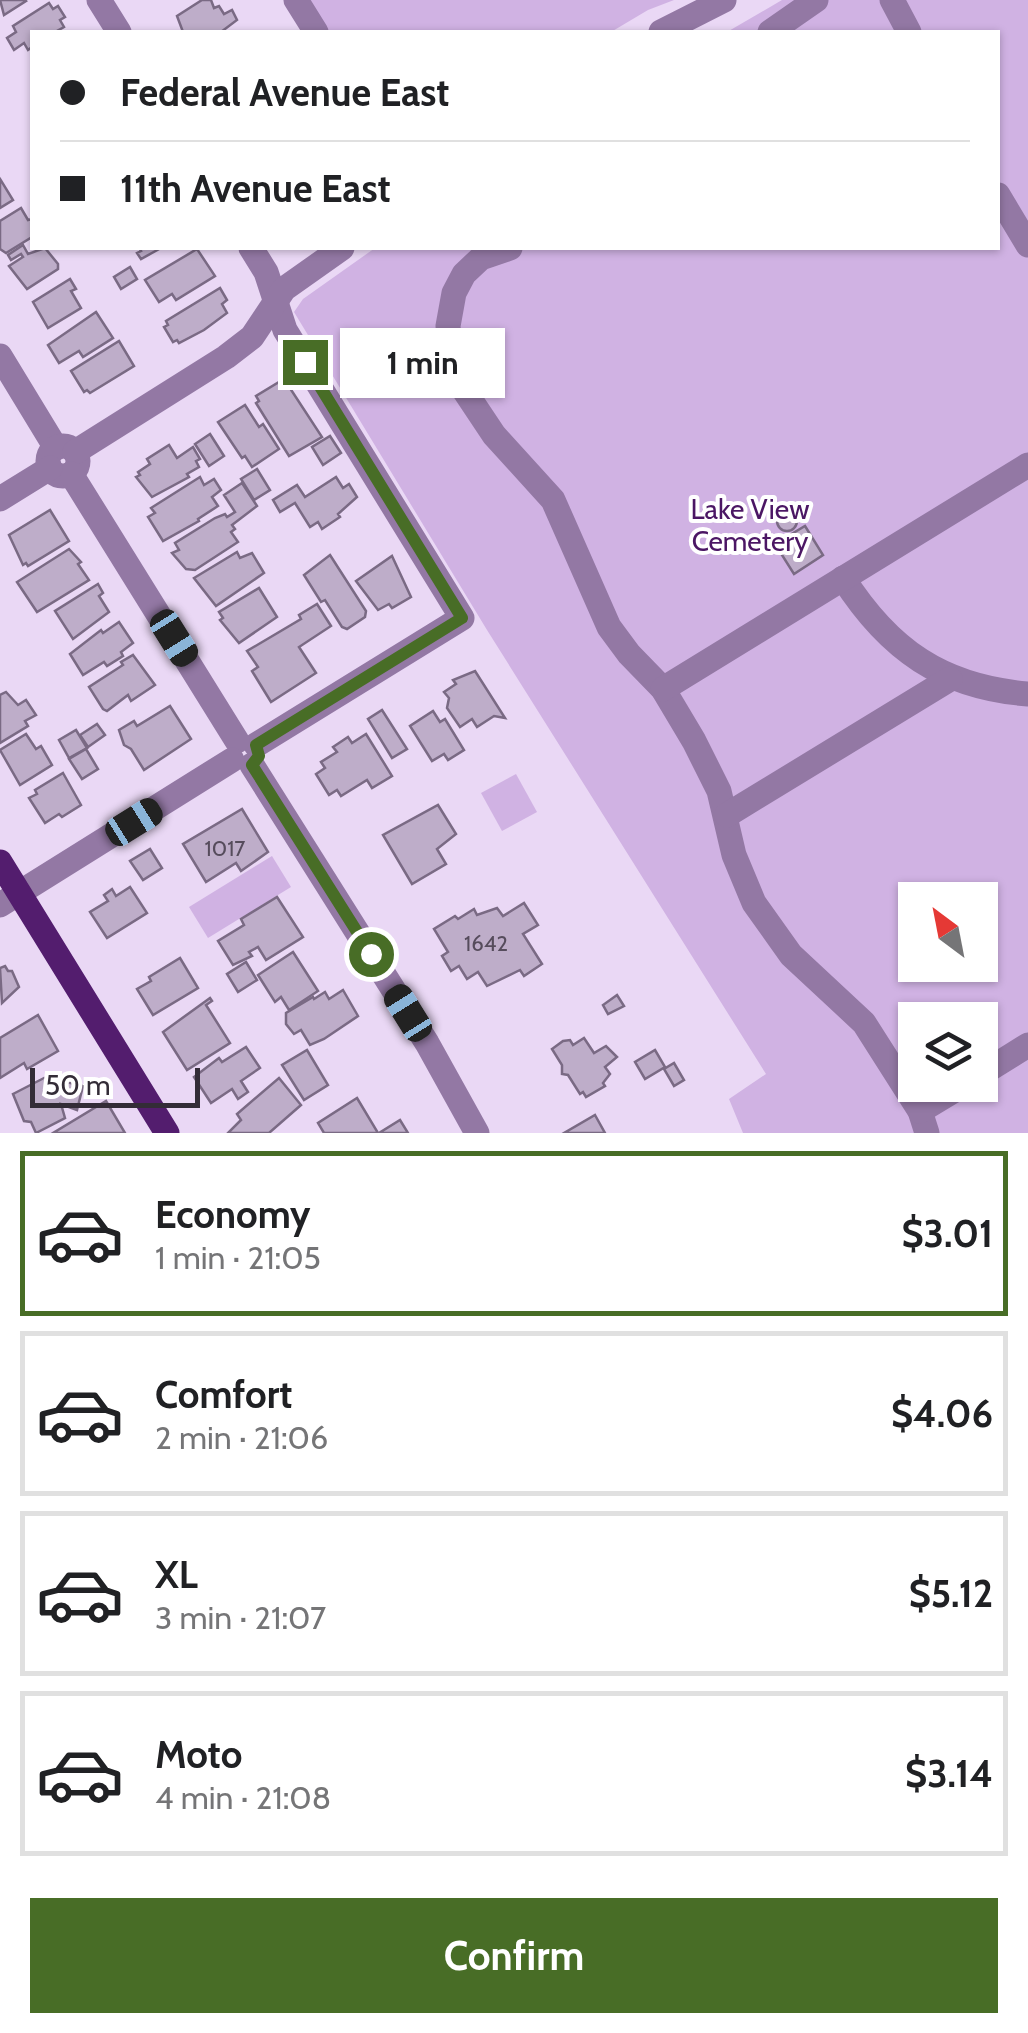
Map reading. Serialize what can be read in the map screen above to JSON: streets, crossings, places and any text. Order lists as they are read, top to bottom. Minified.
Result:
{"parks":["Lake View Cemetery"],"house_numbers":["1017","1642"],"scale_bar":"50 m","north":"top left","page":{"banner":["Federal Avenue East","11th Avenue East"],"bubble":"1 min","scale":"50 m","list":[{"name":"Economy","note":"1 min · 21:05","value":"$3.01"},{"name":"Comfort","note":"2 min · 21:06","value":"$4.06"},{"name":"XL","note":"3 min · 21:07","value":"$5.12"},{"name":"Moto","note":"4 min · 21:08","value":"$3.14"}],"buttons":"Confirm"}}
